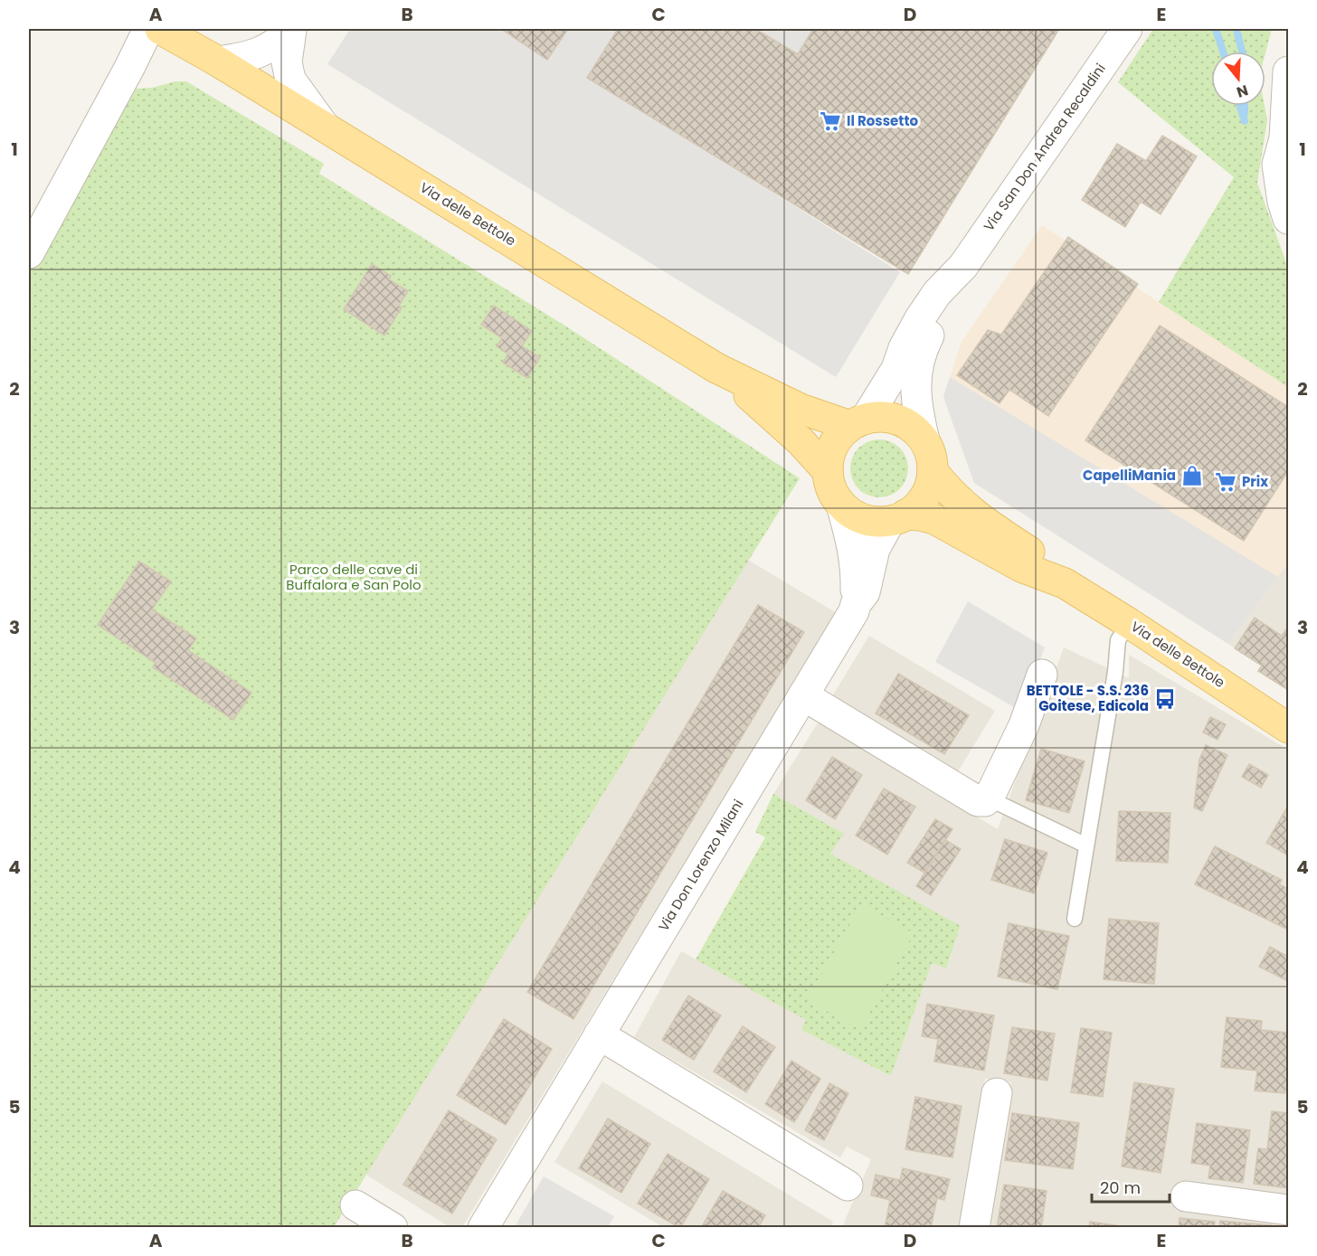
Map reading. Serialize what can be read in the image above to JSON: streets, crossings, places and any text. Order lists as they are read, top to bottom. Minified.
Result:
{"streets":{"main road":["Via delle Bettole"],"street":["Via San Don Andrea Recaldini","Via Don Lorenzo Milani"]},"crossings":[["Via San Don Andrea Recaldini","Via delle Bettole"],["Via San Don Andrea Recaldini","Via Don Lorenzo Milani"],["Via delle Bettole","Via Don Lorenzo Milani"]],"parks":["Parco delle cave di Buffalora e San Polo"],"places":{"supermarket":["Il Rossetto","Prix"],"shop":["CapelliMania"],"bus stop":["BETTOLE - S.S. 236 Goitese, Edicola"]},"scale_bar":"20 m","north":"bottom","grid":{"columns":["A","B","C","D","E"],"rows":["1","2","3","4","5"]}}
